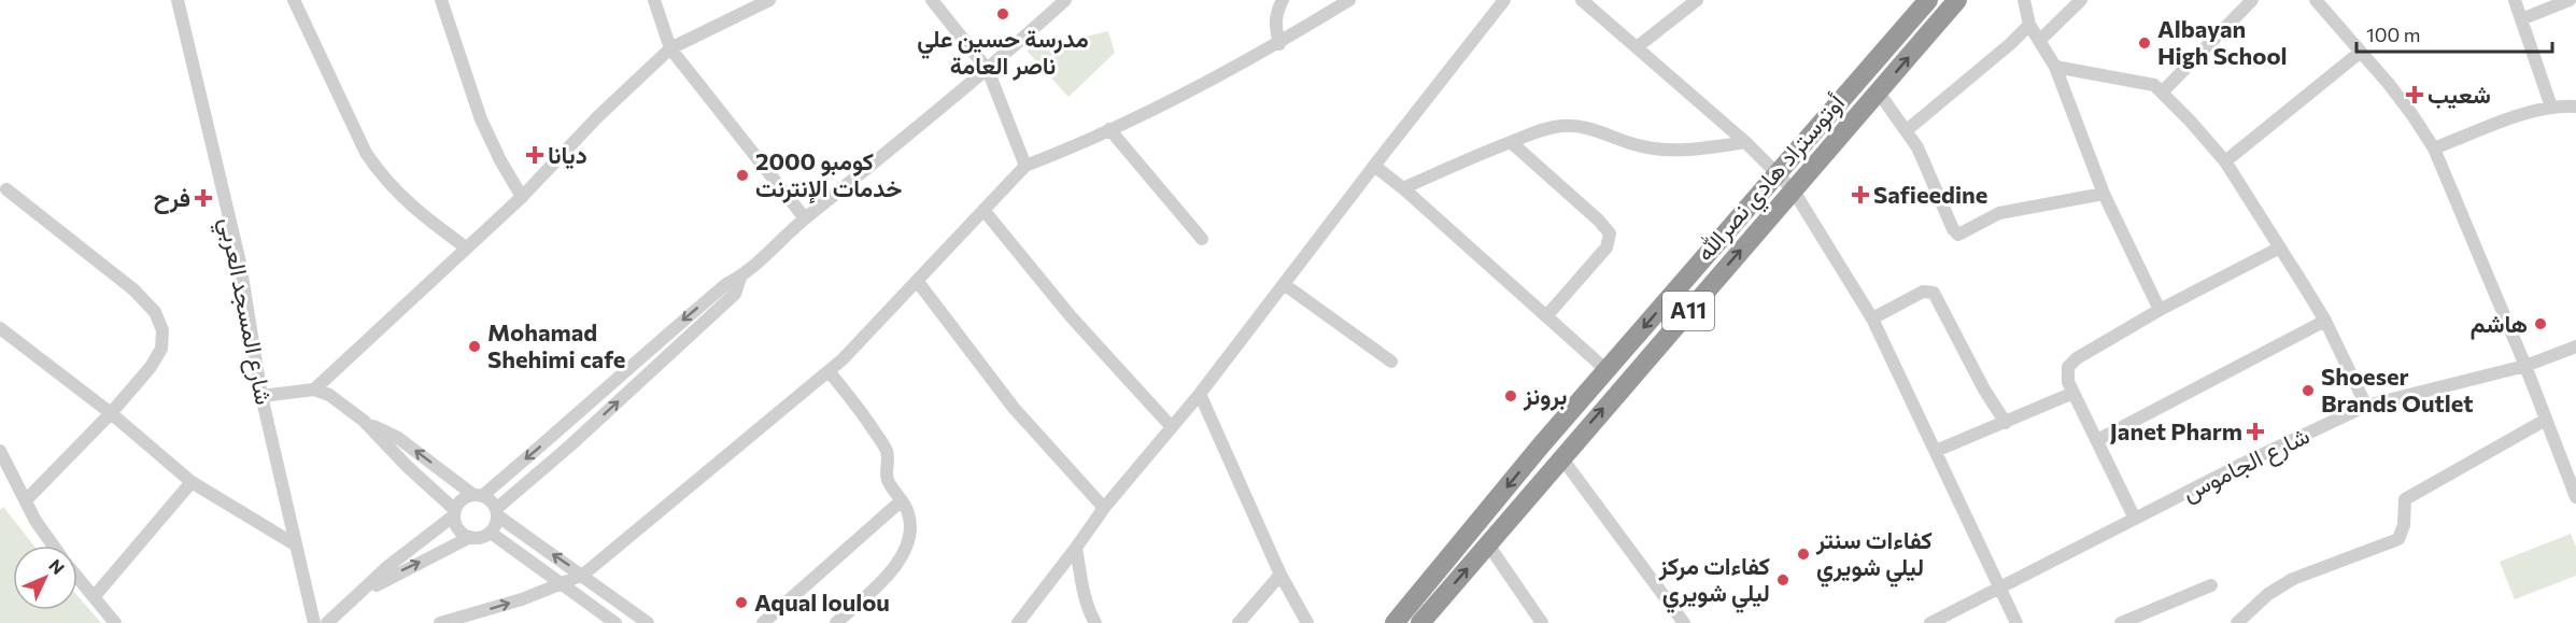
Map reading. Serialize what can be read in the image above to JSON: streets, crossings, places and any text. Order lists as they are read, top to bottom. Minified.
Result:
{"streets":{"highway":["أوتوستراد هادي نصرالله","A11"],"street":["شارع المسجد العربي","شارع الجاموس"]},"places":{"other":["مدرسة حسين علي ناصر العامة","Albayan High School","كومبو 2000 خدمات الإنترنت","هاشم","Mohamad Shehimi cafe","Shoeser Brands Outlet","برونز","كفاءات سنتر ليلي شويري","كفاءات مركز ليلي شويري","Aqual loulou"],"health":["شعيب","ديانا","Safieedine","فرح","Janet Pharm"]},"scale_bar":"100 m","north":"top right"}
